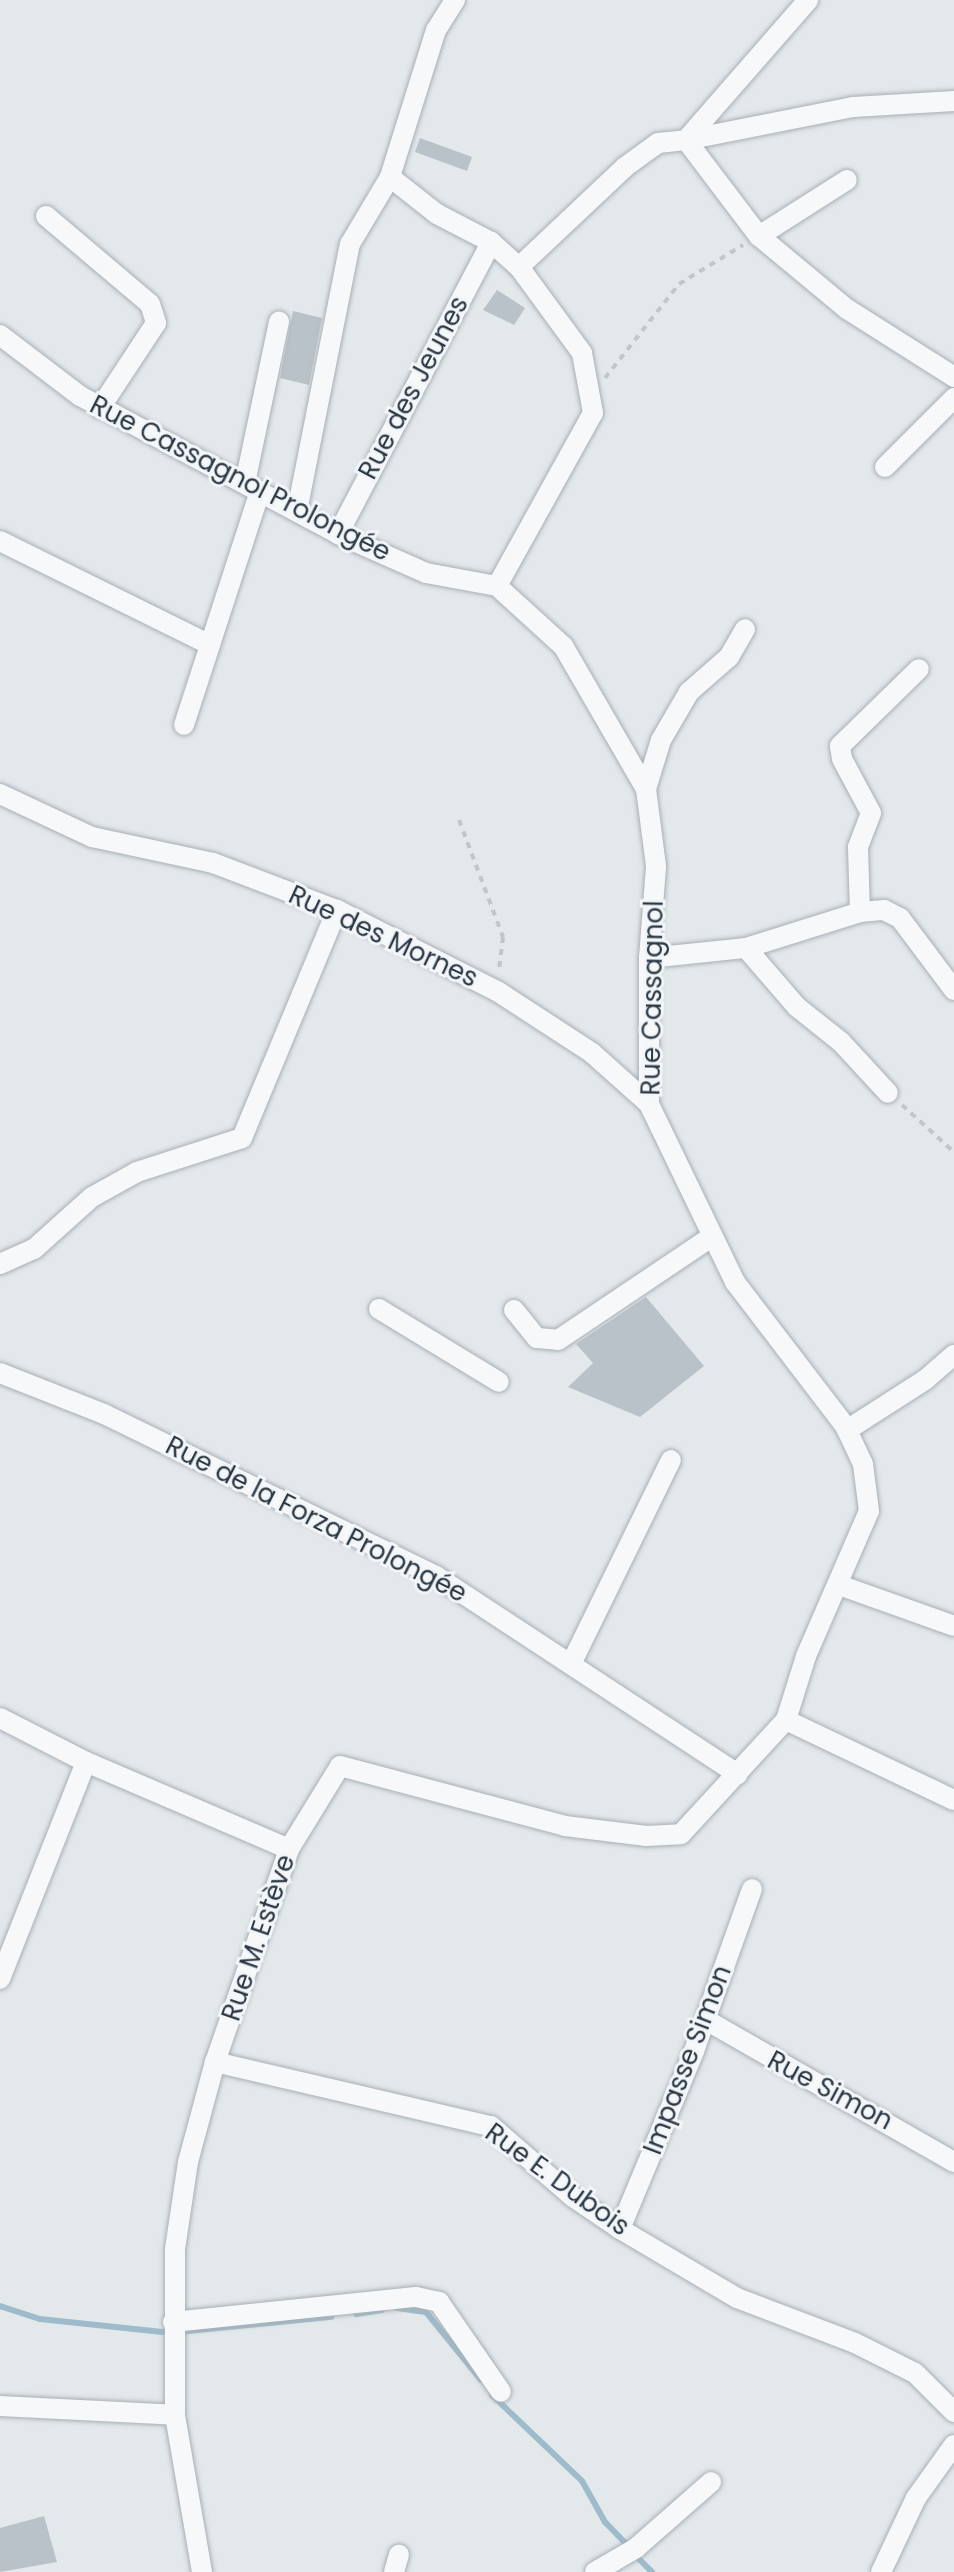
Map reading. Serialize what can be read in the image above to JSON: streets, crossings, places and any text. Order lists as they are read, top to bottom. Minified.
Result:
{"streets":{"street":["Rue des Jeunes","Rue Cassagnol Prolongée","Rue des Mornes","Rue Cassagnol","Rue de la Forza Prolongée","Rue M. Estève","Impasse Simon","Rue Simon","Rue E. Dubois"]},"crossings":[["Rue des Jeunes","Rue Cassagnol Prolongée"],["Rue Cassagnol Prolongée","Rue Cassagnol"],["Rue des Mornes","Rue Cassagnol"],["Rue Cassagnol","Rue M. Estève"],["Rue de la Forza Prolongée","Rue M. Estève"],["Rue M. Estève","Rue E. Dubois"],["Impasse Simon","Rue Simon"],["Impasse Simon","Rue E. Dubois"]]}
